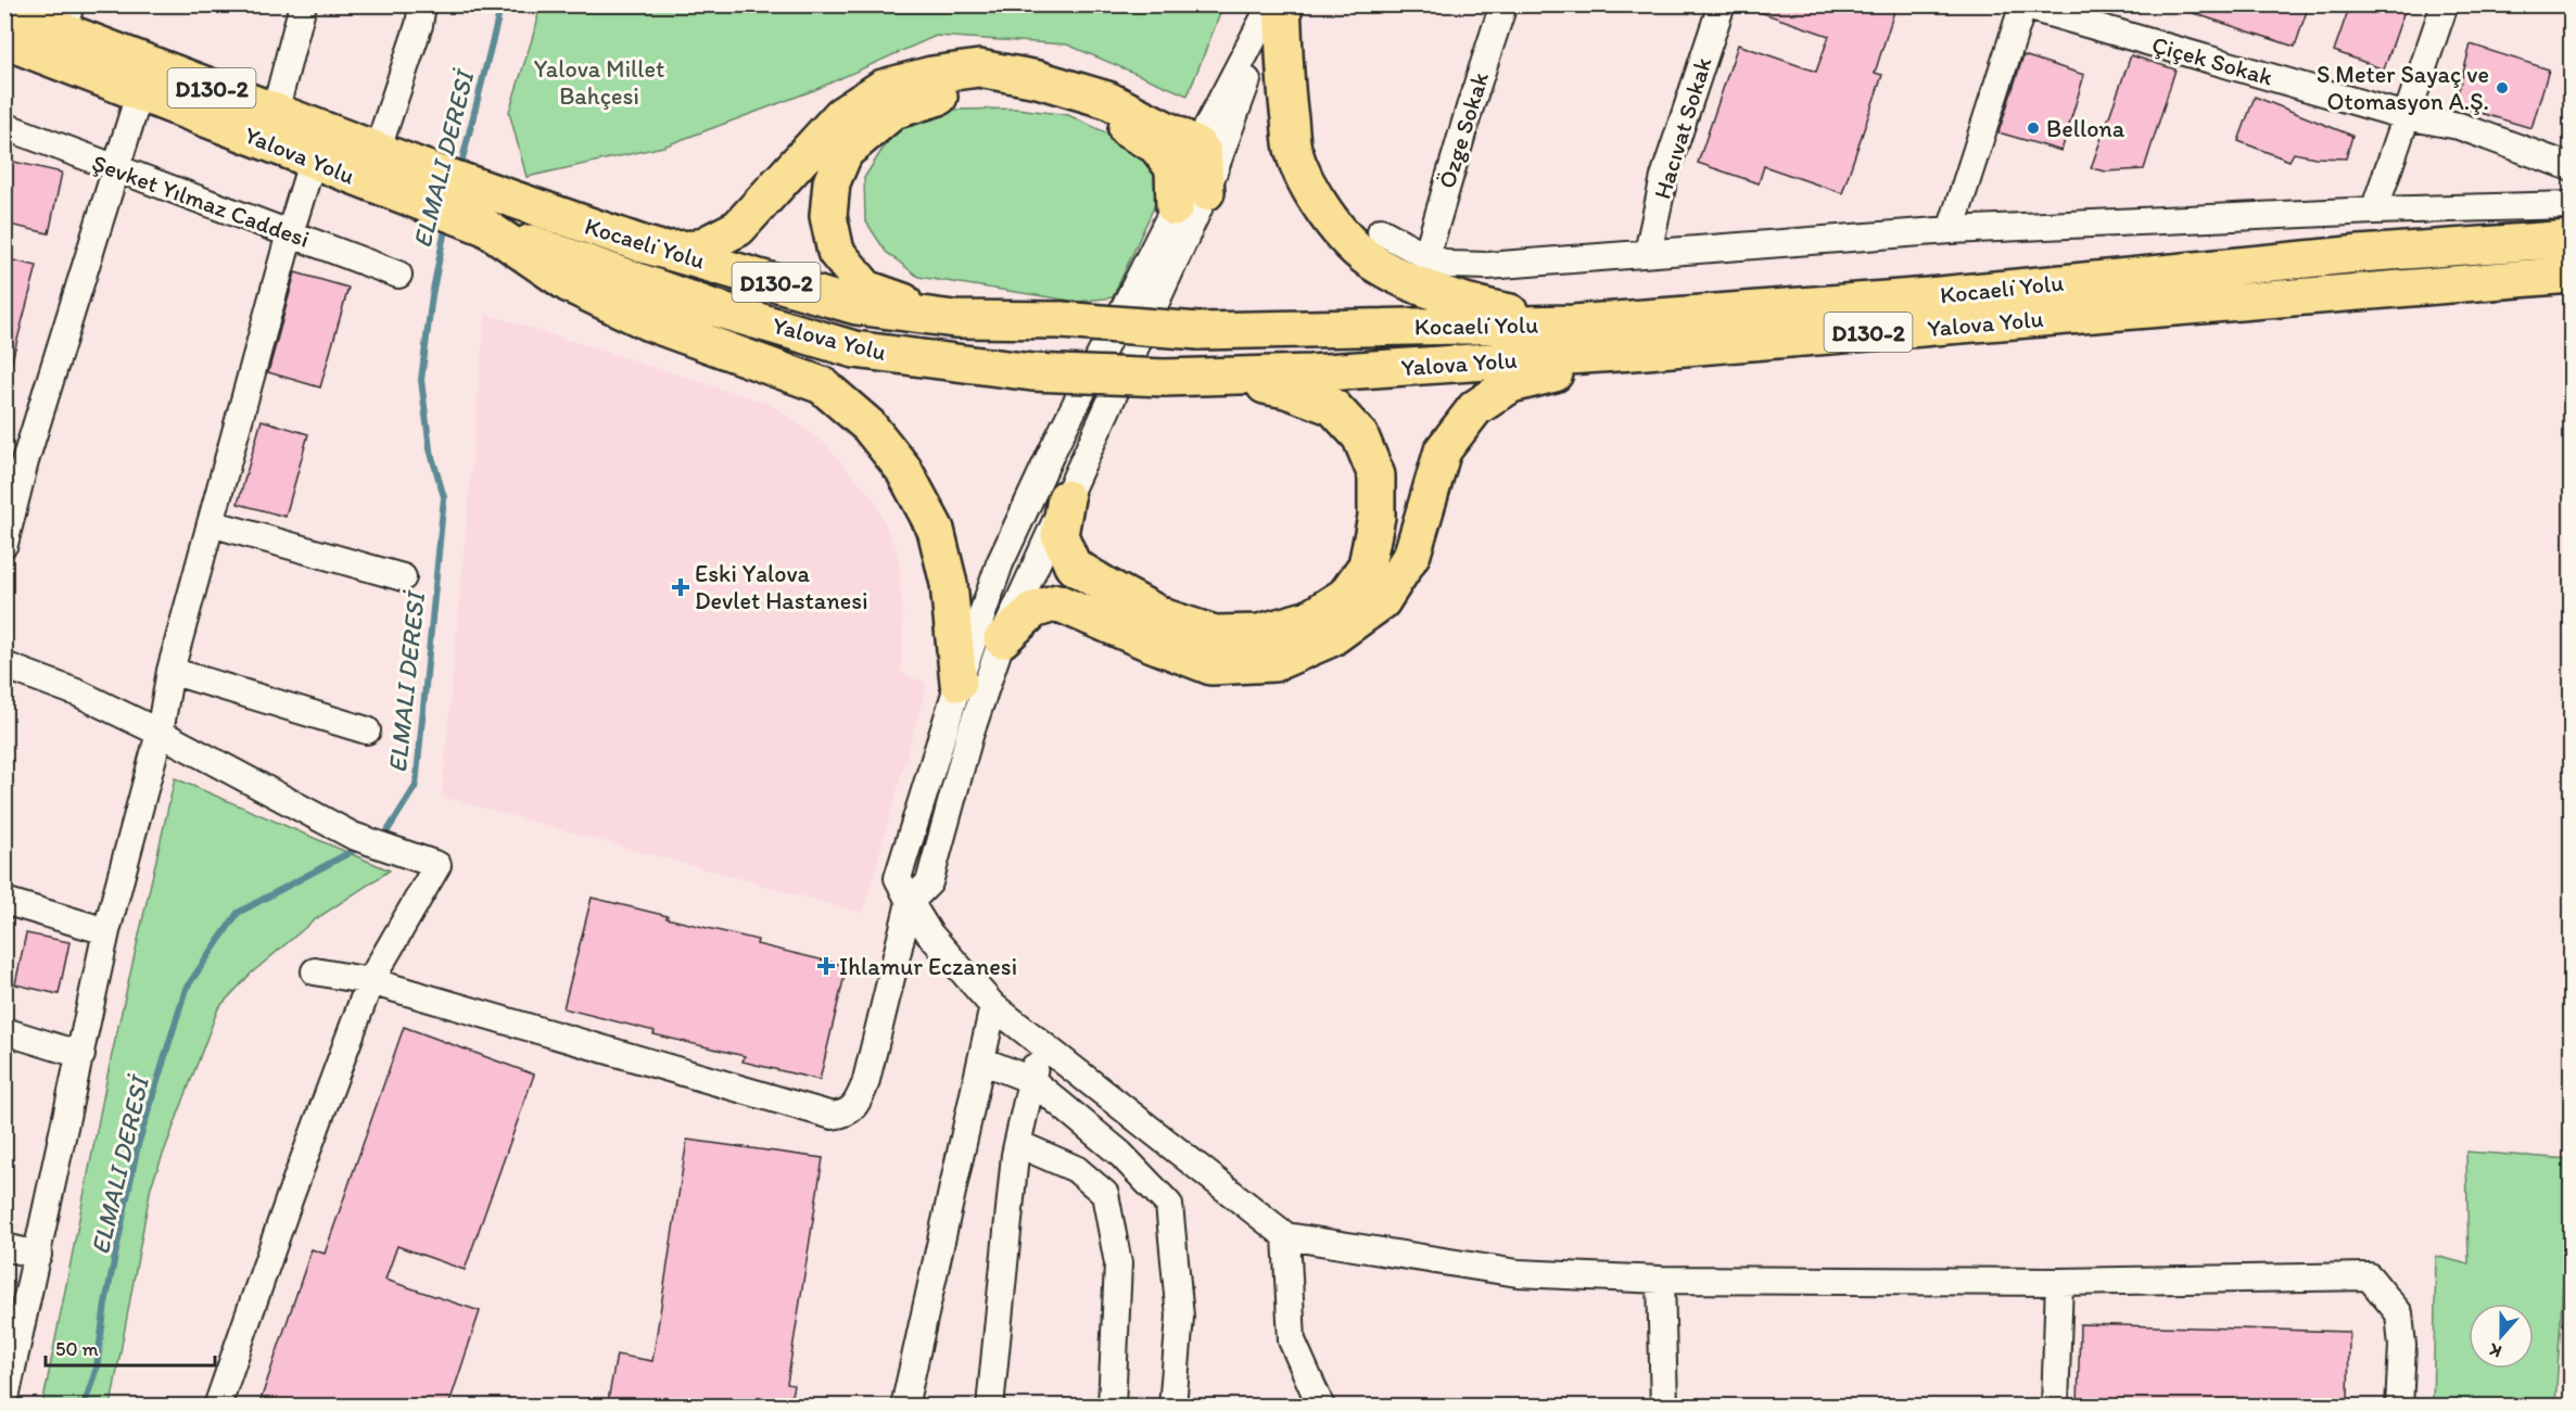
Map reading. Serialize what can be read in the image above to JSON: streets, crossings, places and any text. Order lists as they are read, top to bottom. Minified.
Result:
{"streets":{"highway":["D130-2","Yalova Yolu","Kocaeli̇ Yolu"],"street":["Çiçek Sokak","Hacıvat Sokak","Özge Sokak","Şevket Yılmaz Caddesi"]},"crossings":[["D130-2","Yalova Yolu"],["D130-2","Kocaeli̇ Yolu"],["Yalova Yolu","Kocaeli̇ Yolu"]],"water":["ELMALI DERESİ"],"parks":["Yalova Millet Bahçesi"],"places":{"other":["S Meter Sayaç ve Otomasyon A.Ş.","Bellona"],"health":["Eski Yalova Devlet Hastanesi","Ihlamur Eczanesi"]},"scale_bar":"50 m","north":"bottom"}
